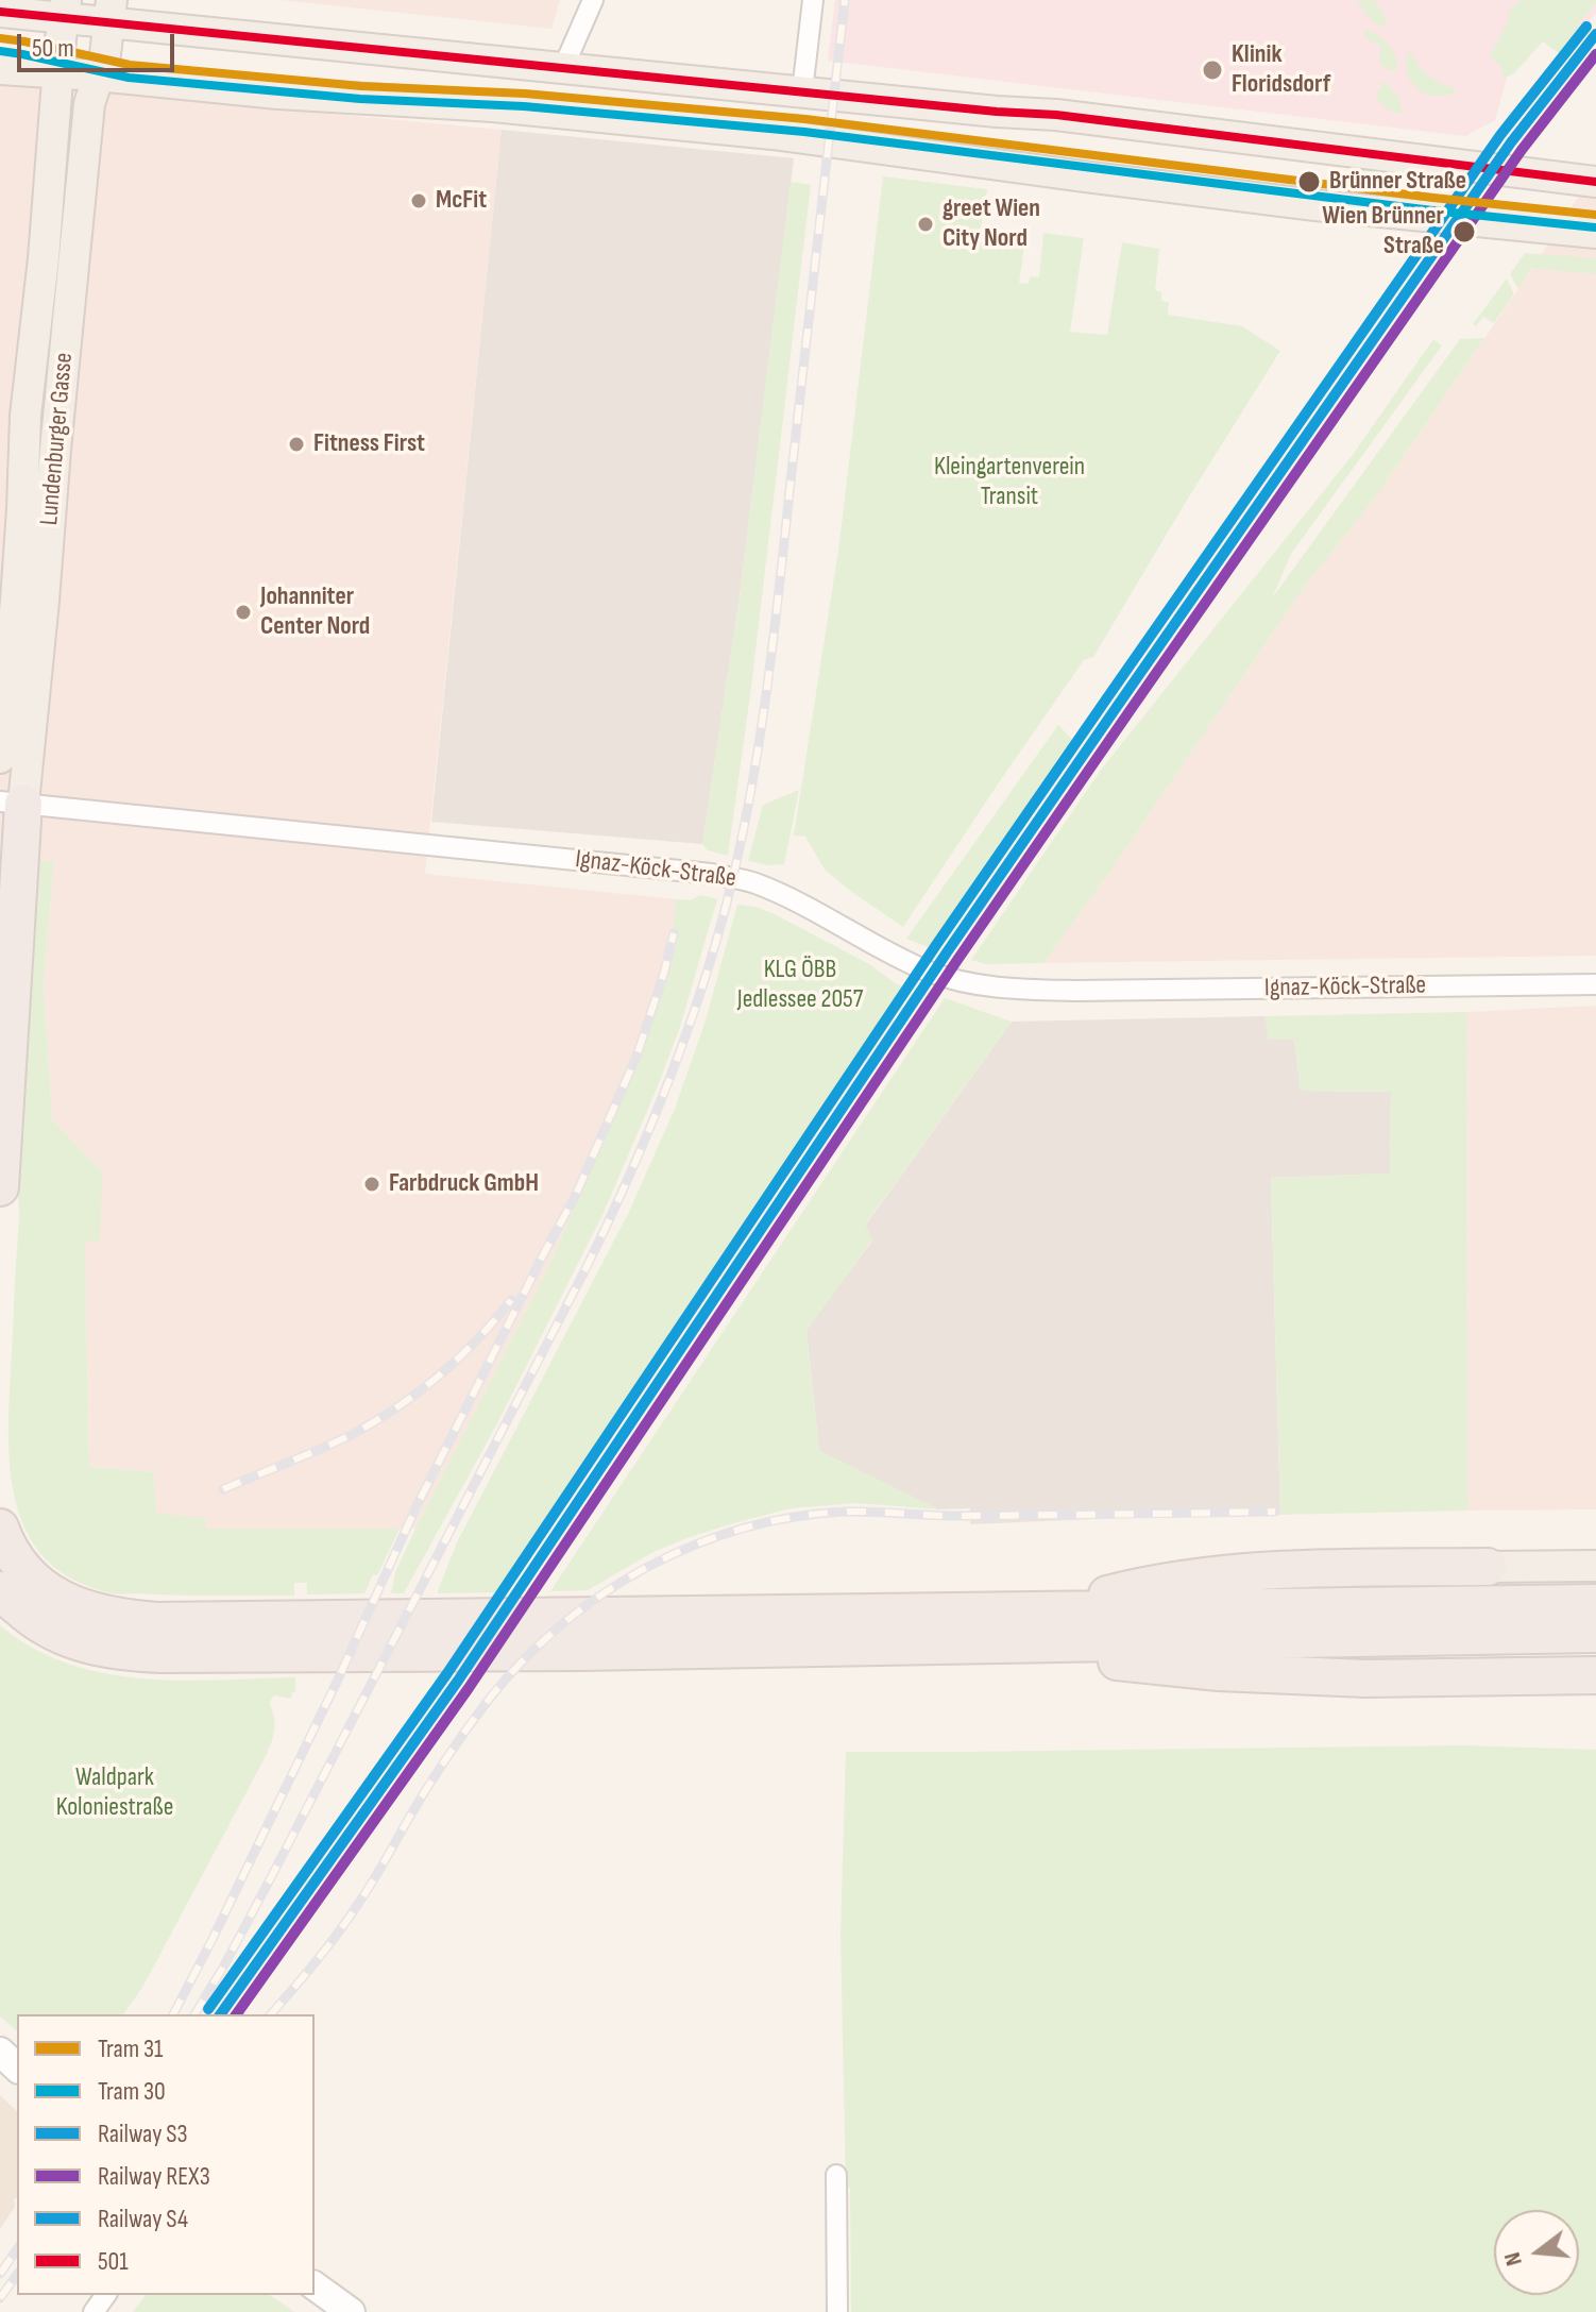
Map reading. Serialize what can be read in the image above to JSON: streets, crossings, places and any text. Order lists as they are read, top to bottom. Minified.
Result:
{"streets":{"main road":["Lundenburger Gasse"],"street":["Ignaz-Köck-Straße"]},"crossings":[["Lundenburger Gasse","Ignaz-Köck-Straße"]],"parks":["Kleingartenverein Transit","KLG ÖBB Jedlessee 2057","Waldpark Koloniestraße"],"places":["Klinik Floridsdorf","Brünner Straße","McFit","greet Wien City Nord","Wien Brünner Straße","Fitness First","Johanniter Center Nord","Farbdruck GmbH"],"lines":["transit line 501","rail line S4","rail line S3","tram line 31","tram line 30","rail line REX3"],"legend":["Tram 31","Tram 30","Railway S3","Railway REX3","Railway S4","501"],"scale_bar":"50 m","north":"left"}
